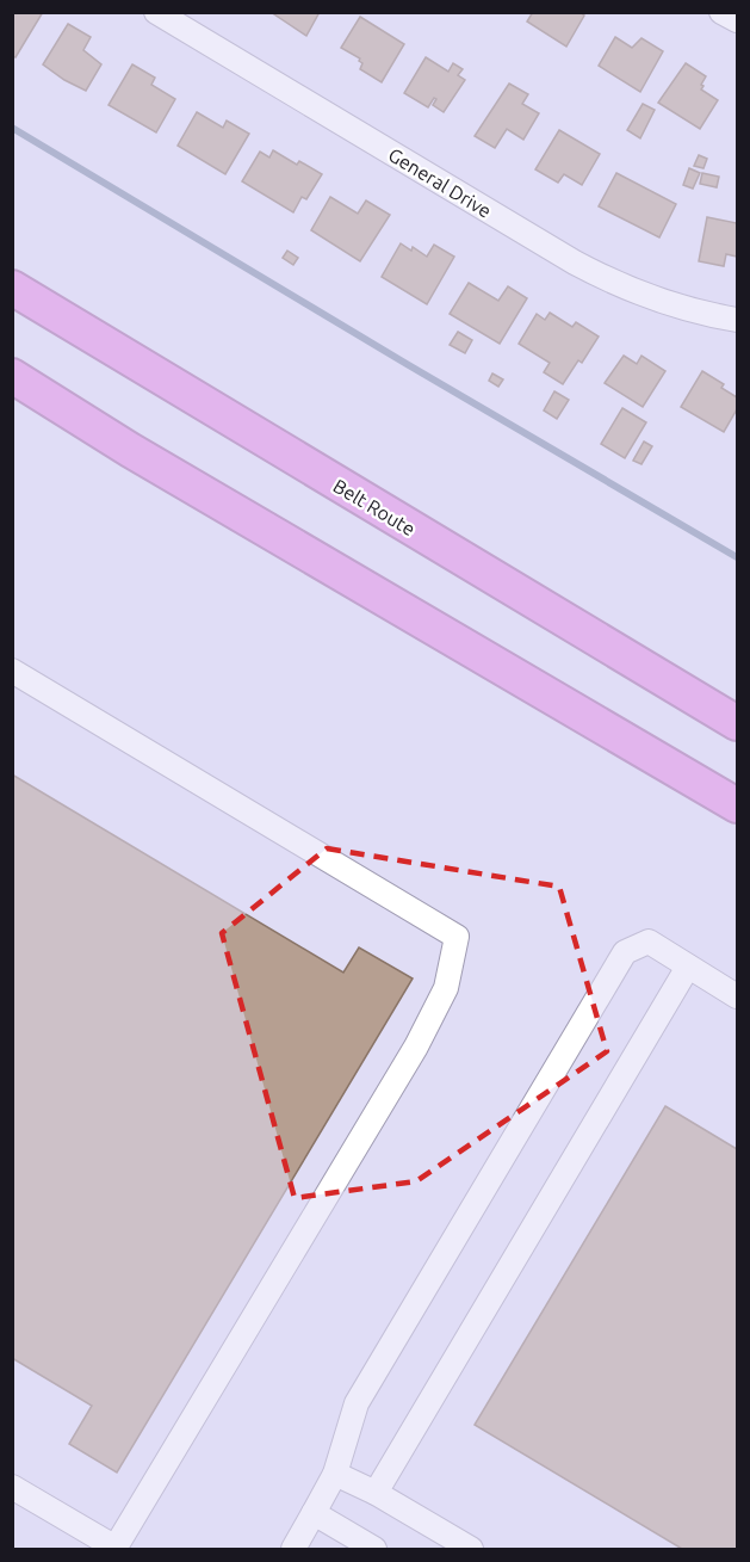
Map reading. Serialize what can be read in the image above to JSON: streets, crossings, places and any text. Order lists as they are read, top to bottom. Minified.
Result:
{"streets":{"highway":["Belt Route"],"street":["General Drive"]}}
